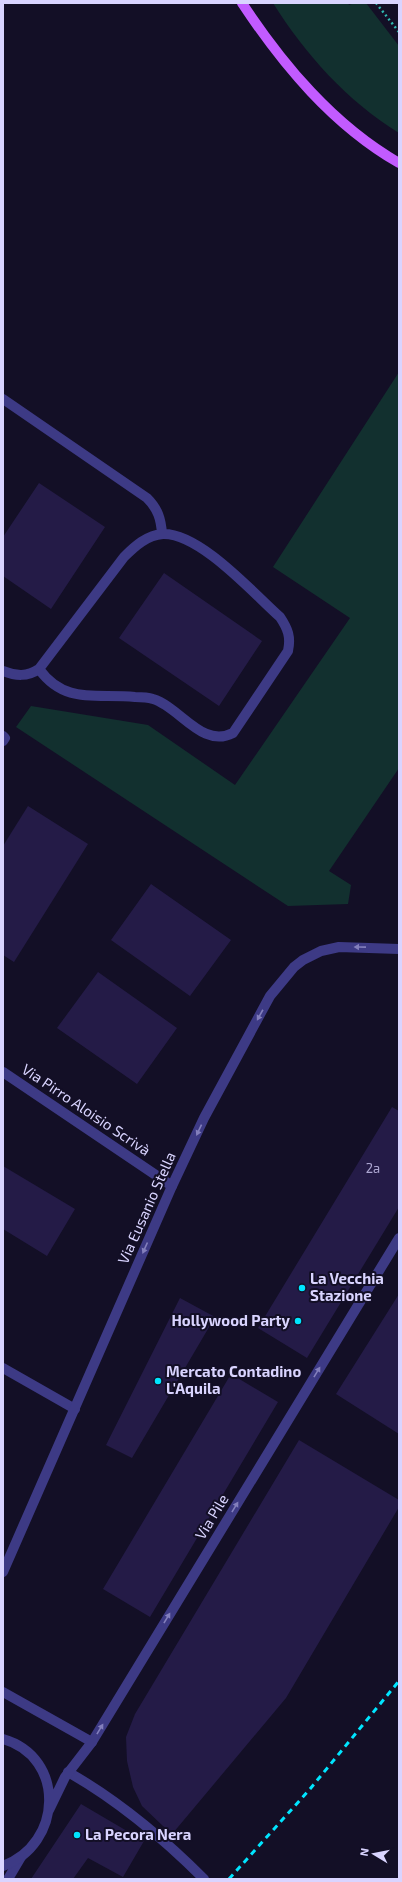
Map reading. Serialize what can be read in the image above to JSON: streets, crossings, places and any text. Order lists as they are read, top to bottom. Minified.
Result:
{"streets":{"street":["Via Pirro Aloisio Scrivà","Via Eusanio Stella","Via Pile"]},"crossings":[["Via Pirro Aloisio Scrivà","Via Eusanio Stella"]],"one_way":["Via Eusanio Stella","Via Pile"],"places":["La Vecchia Stazione","Hollywood Party","Mercato Contadino L'Aquila","La Pecora Nera"],"house_numbers":["2a"],"north":"left"}
